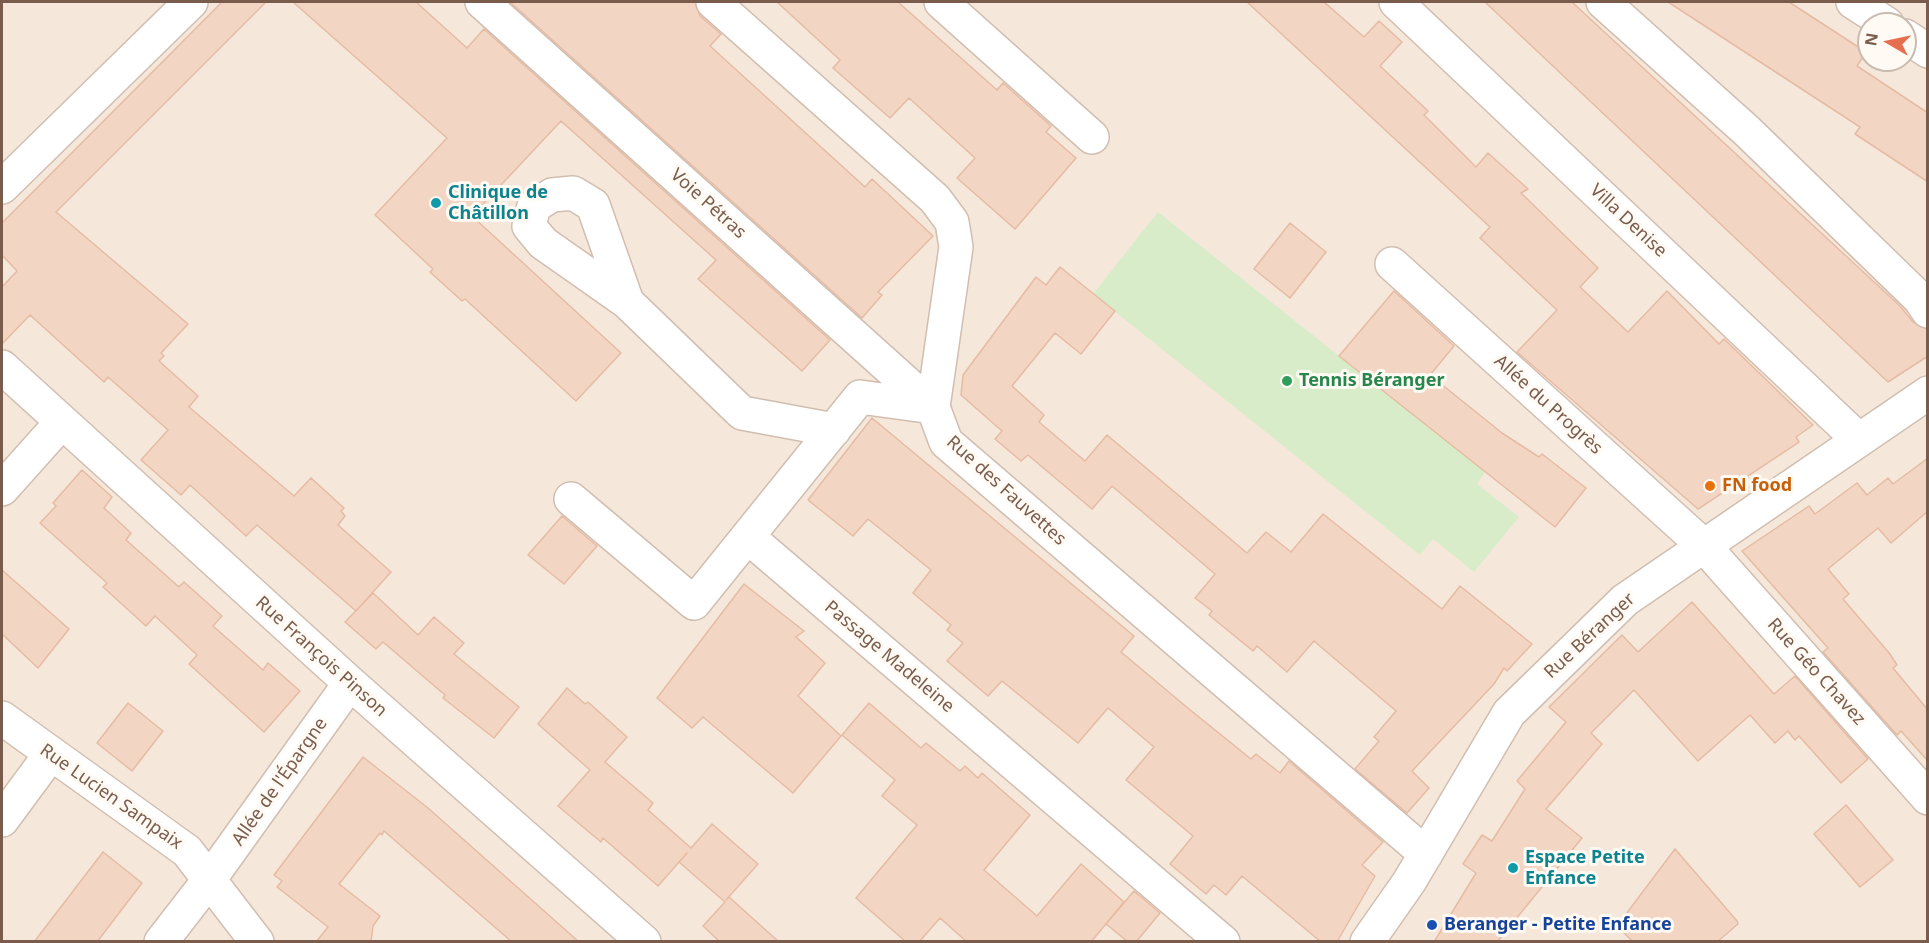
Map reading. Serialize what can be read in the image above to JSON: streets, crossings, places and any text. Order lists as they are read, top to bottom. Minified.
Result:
{"streets":{"street":["Voie Pétras","Villa Denise","Allée du Progrès","Rue des Fauvettes","Rue Béranger","Rue François Pinson","Passage Madeleine","Rue Géo Chavez","Allée de l'Épargne","Rue Lucien Sampaix"]},"crossings":[["Voie Pétras","Rue des Fauvettes"],["Villa Denise","Rue Béranger"],["Allée du Progrès","Rue Béranger"],["Allée du Progrès","Rue Géo Chavez"],["Rue des Fauvettes","Rue Béranger"],["Rue Béranger","Rue Géo Chavez"],["Rue François Pinson","Allée de l'Épargne"],["Allée de l'Épargne","Rue Lucien Sampaix"]],"places":["Clinique de Châtillon","Tennis Béranger","FN food","Espace Petite Enfance","Beranger - Petite Enfance"],"north":"left"}
